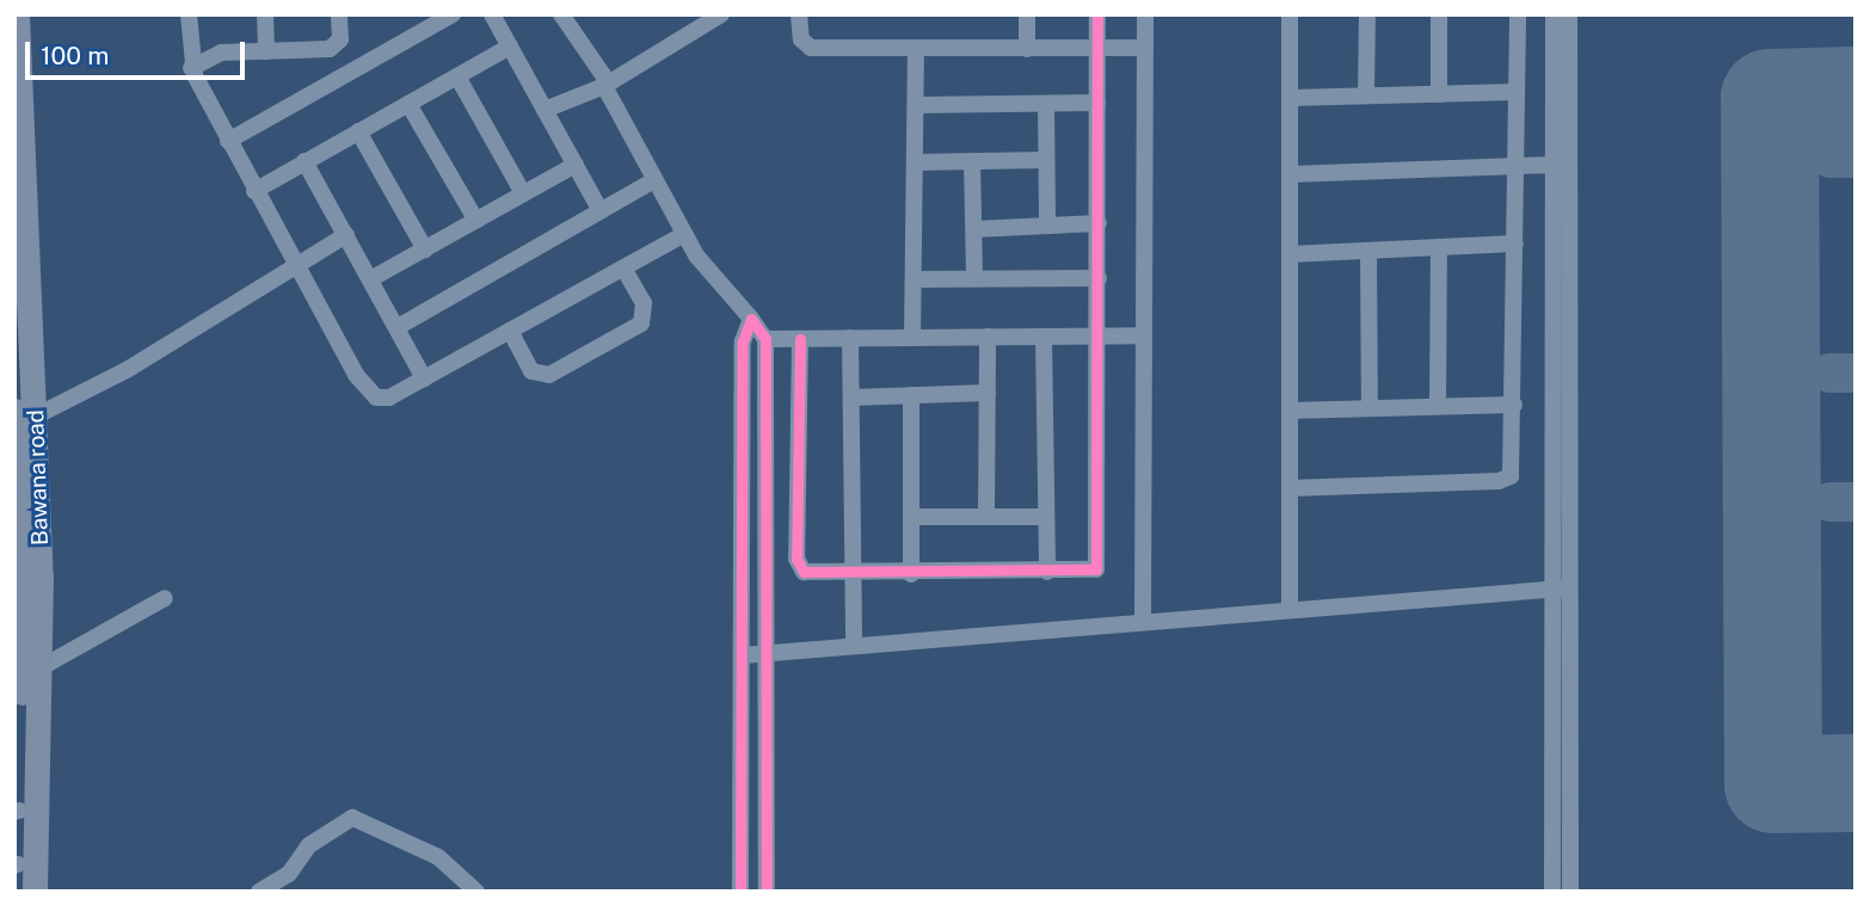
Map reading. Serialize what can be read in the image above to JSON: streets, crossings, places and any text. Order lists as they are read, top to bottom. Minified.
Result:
{"streets":{"main road":["Bawana road"]},"scale_bar":"100 m"}
